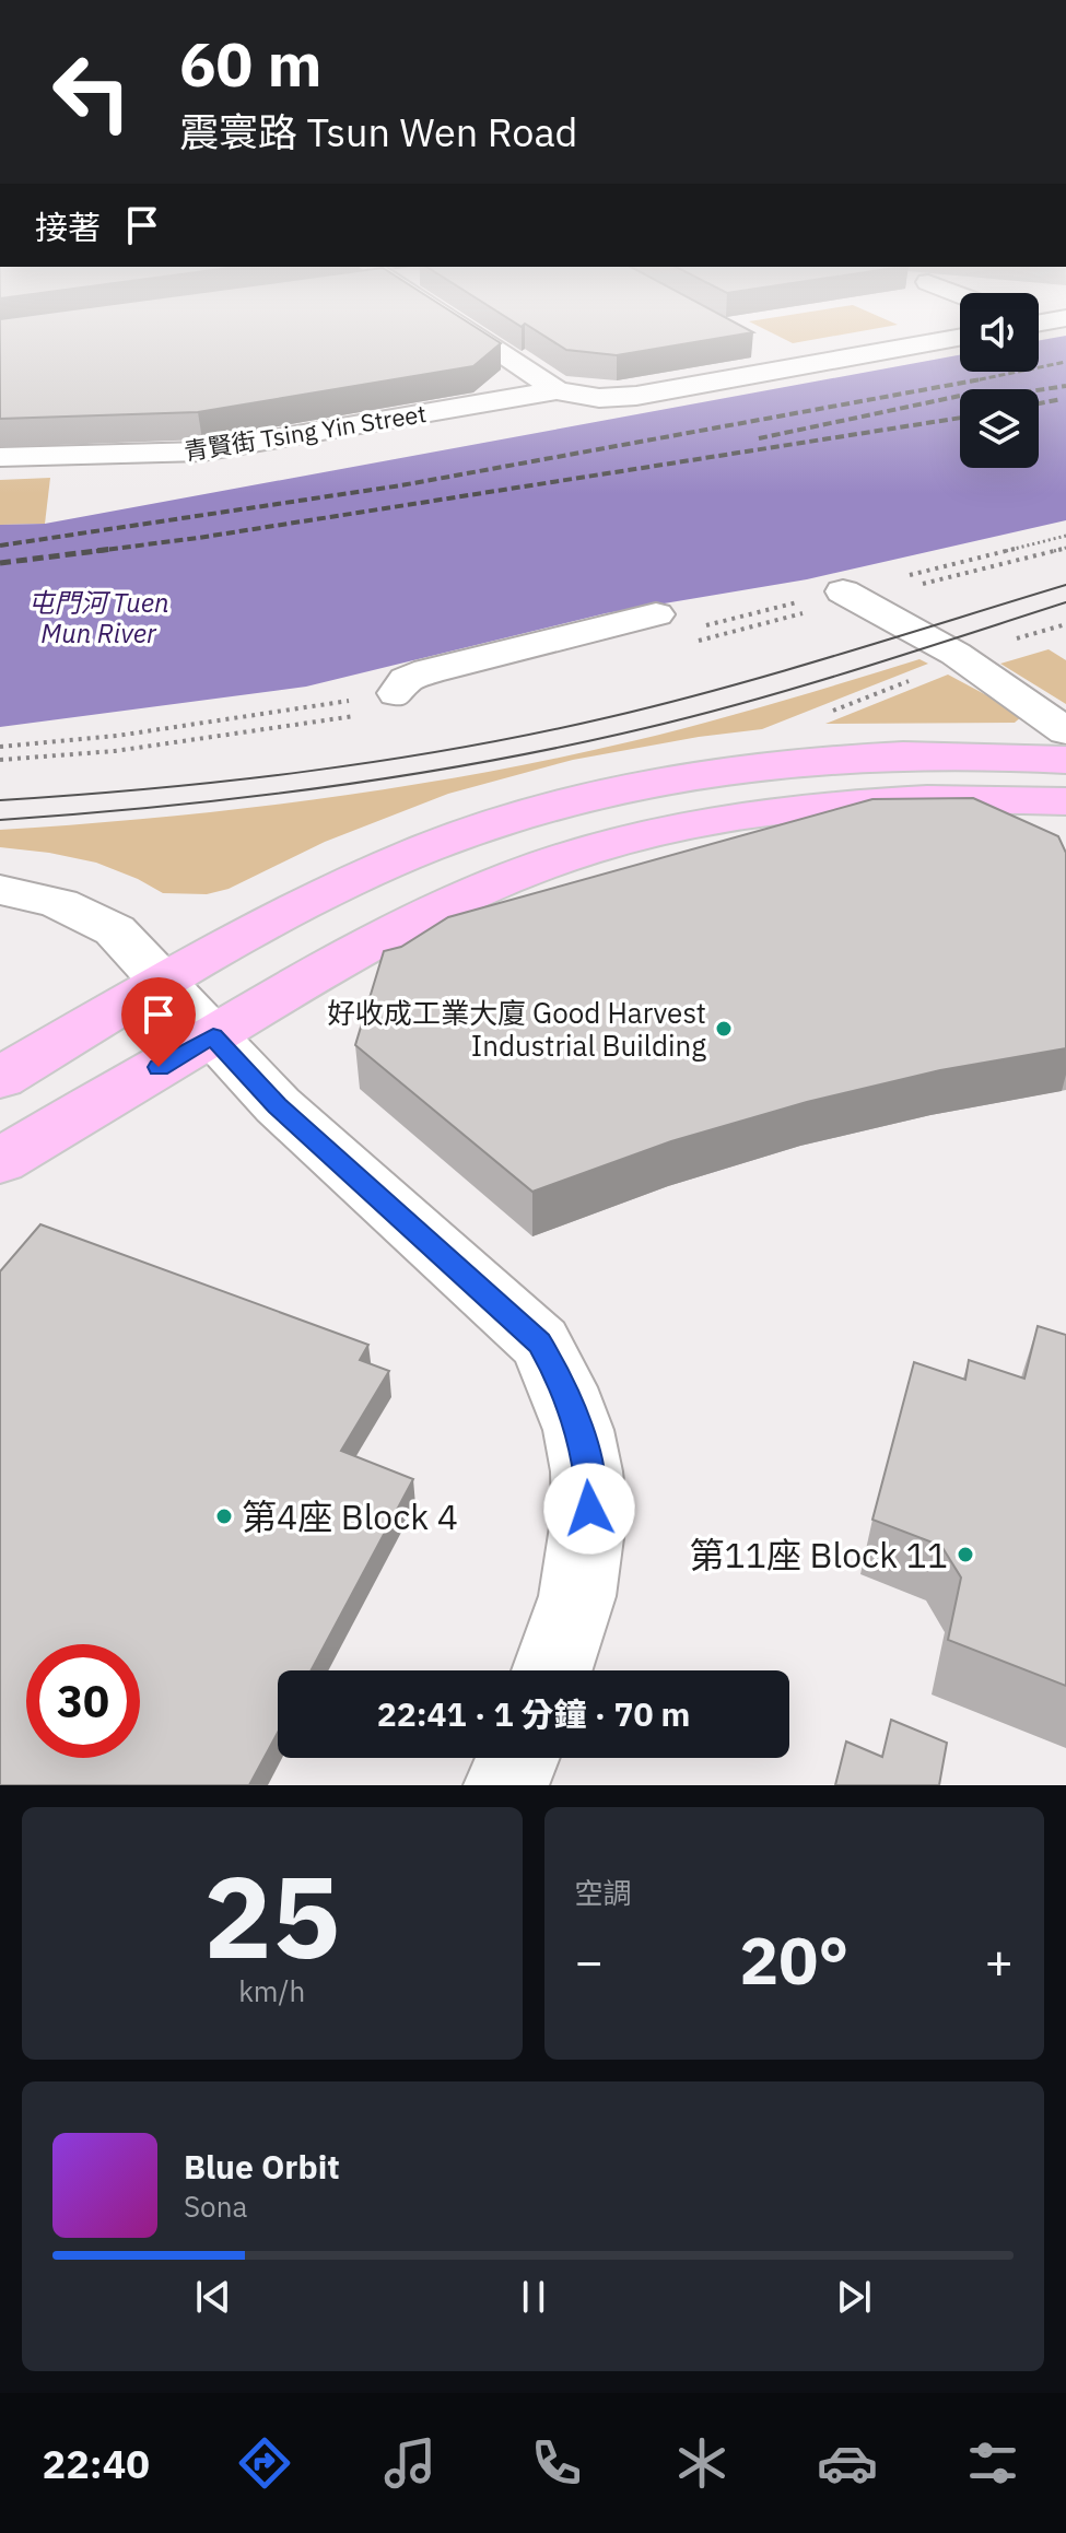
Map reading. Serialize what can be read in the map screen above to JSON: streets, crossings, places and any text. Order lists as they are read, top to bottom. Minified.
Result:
{"streets":{"street":["青賢街 Tsing Yin Street"]},"water":["屯門河 Tuen Mun River"],"places":["好收成工業大廈 Good Harvest Industrial Building","第4座 Block 4","第11座 Block 11"],"page":{"turn":["60 m","震寰路 Tsun Wen Road"],"then":"接著","limit":"30","trip":"22:41 · 1 分鐘 · 70 m","tile":[["25","km/h"],"空調"],"heat":["−","20°","+"],"song":["Blue Orbit","Sona"],"tabs":"22:40"}}
